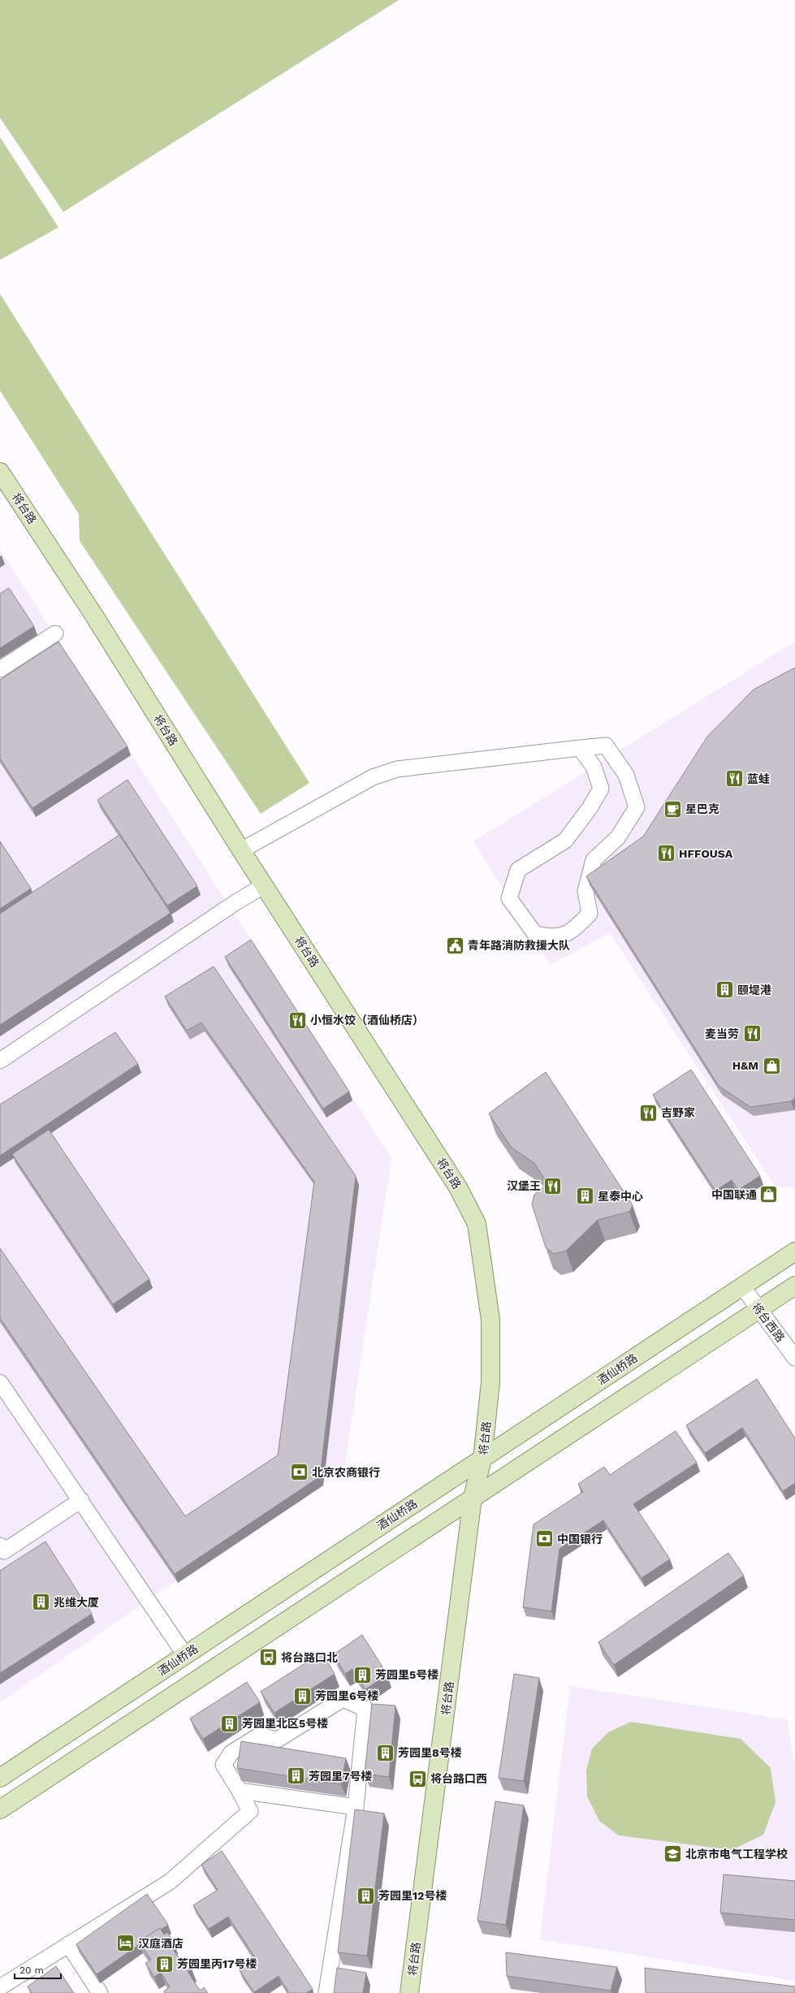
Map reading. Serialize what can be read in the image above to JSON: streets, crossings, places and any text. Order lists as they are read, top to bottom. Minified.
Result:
{"streets":{"main road":["将台路","酒仙桥路"],"street":["将台西路"]},"crossings":[["将台路","酒仙桥路"],["将台西路","酒仙桥路"]],"places":{"restaurant":["蓝蛙","HFFOUSA","小恒水饺（酒仙桥店）","麦当劳","吉野家","汉堡王"],"cafe":["星巴克"],"public building":["青年路消防救援大队"],"building":["颐堤港","星泰中心","兆维大厦","芳园里5号楼","芳园里6号楼","芳园里北区5号楼","芳园里8号楼","芳园里7号楼","芳园里12号楼","芳园里丙17号楼"],"shop":["H&M","中国联通"],"bank":["北京农商银行","中国银行"],"bus stop":["将台路口北","将台路口西"],"school or university":["北京市电气工程学校"],"hotel":["汉庭酒店"]},"scale_bar":"20 m"}
